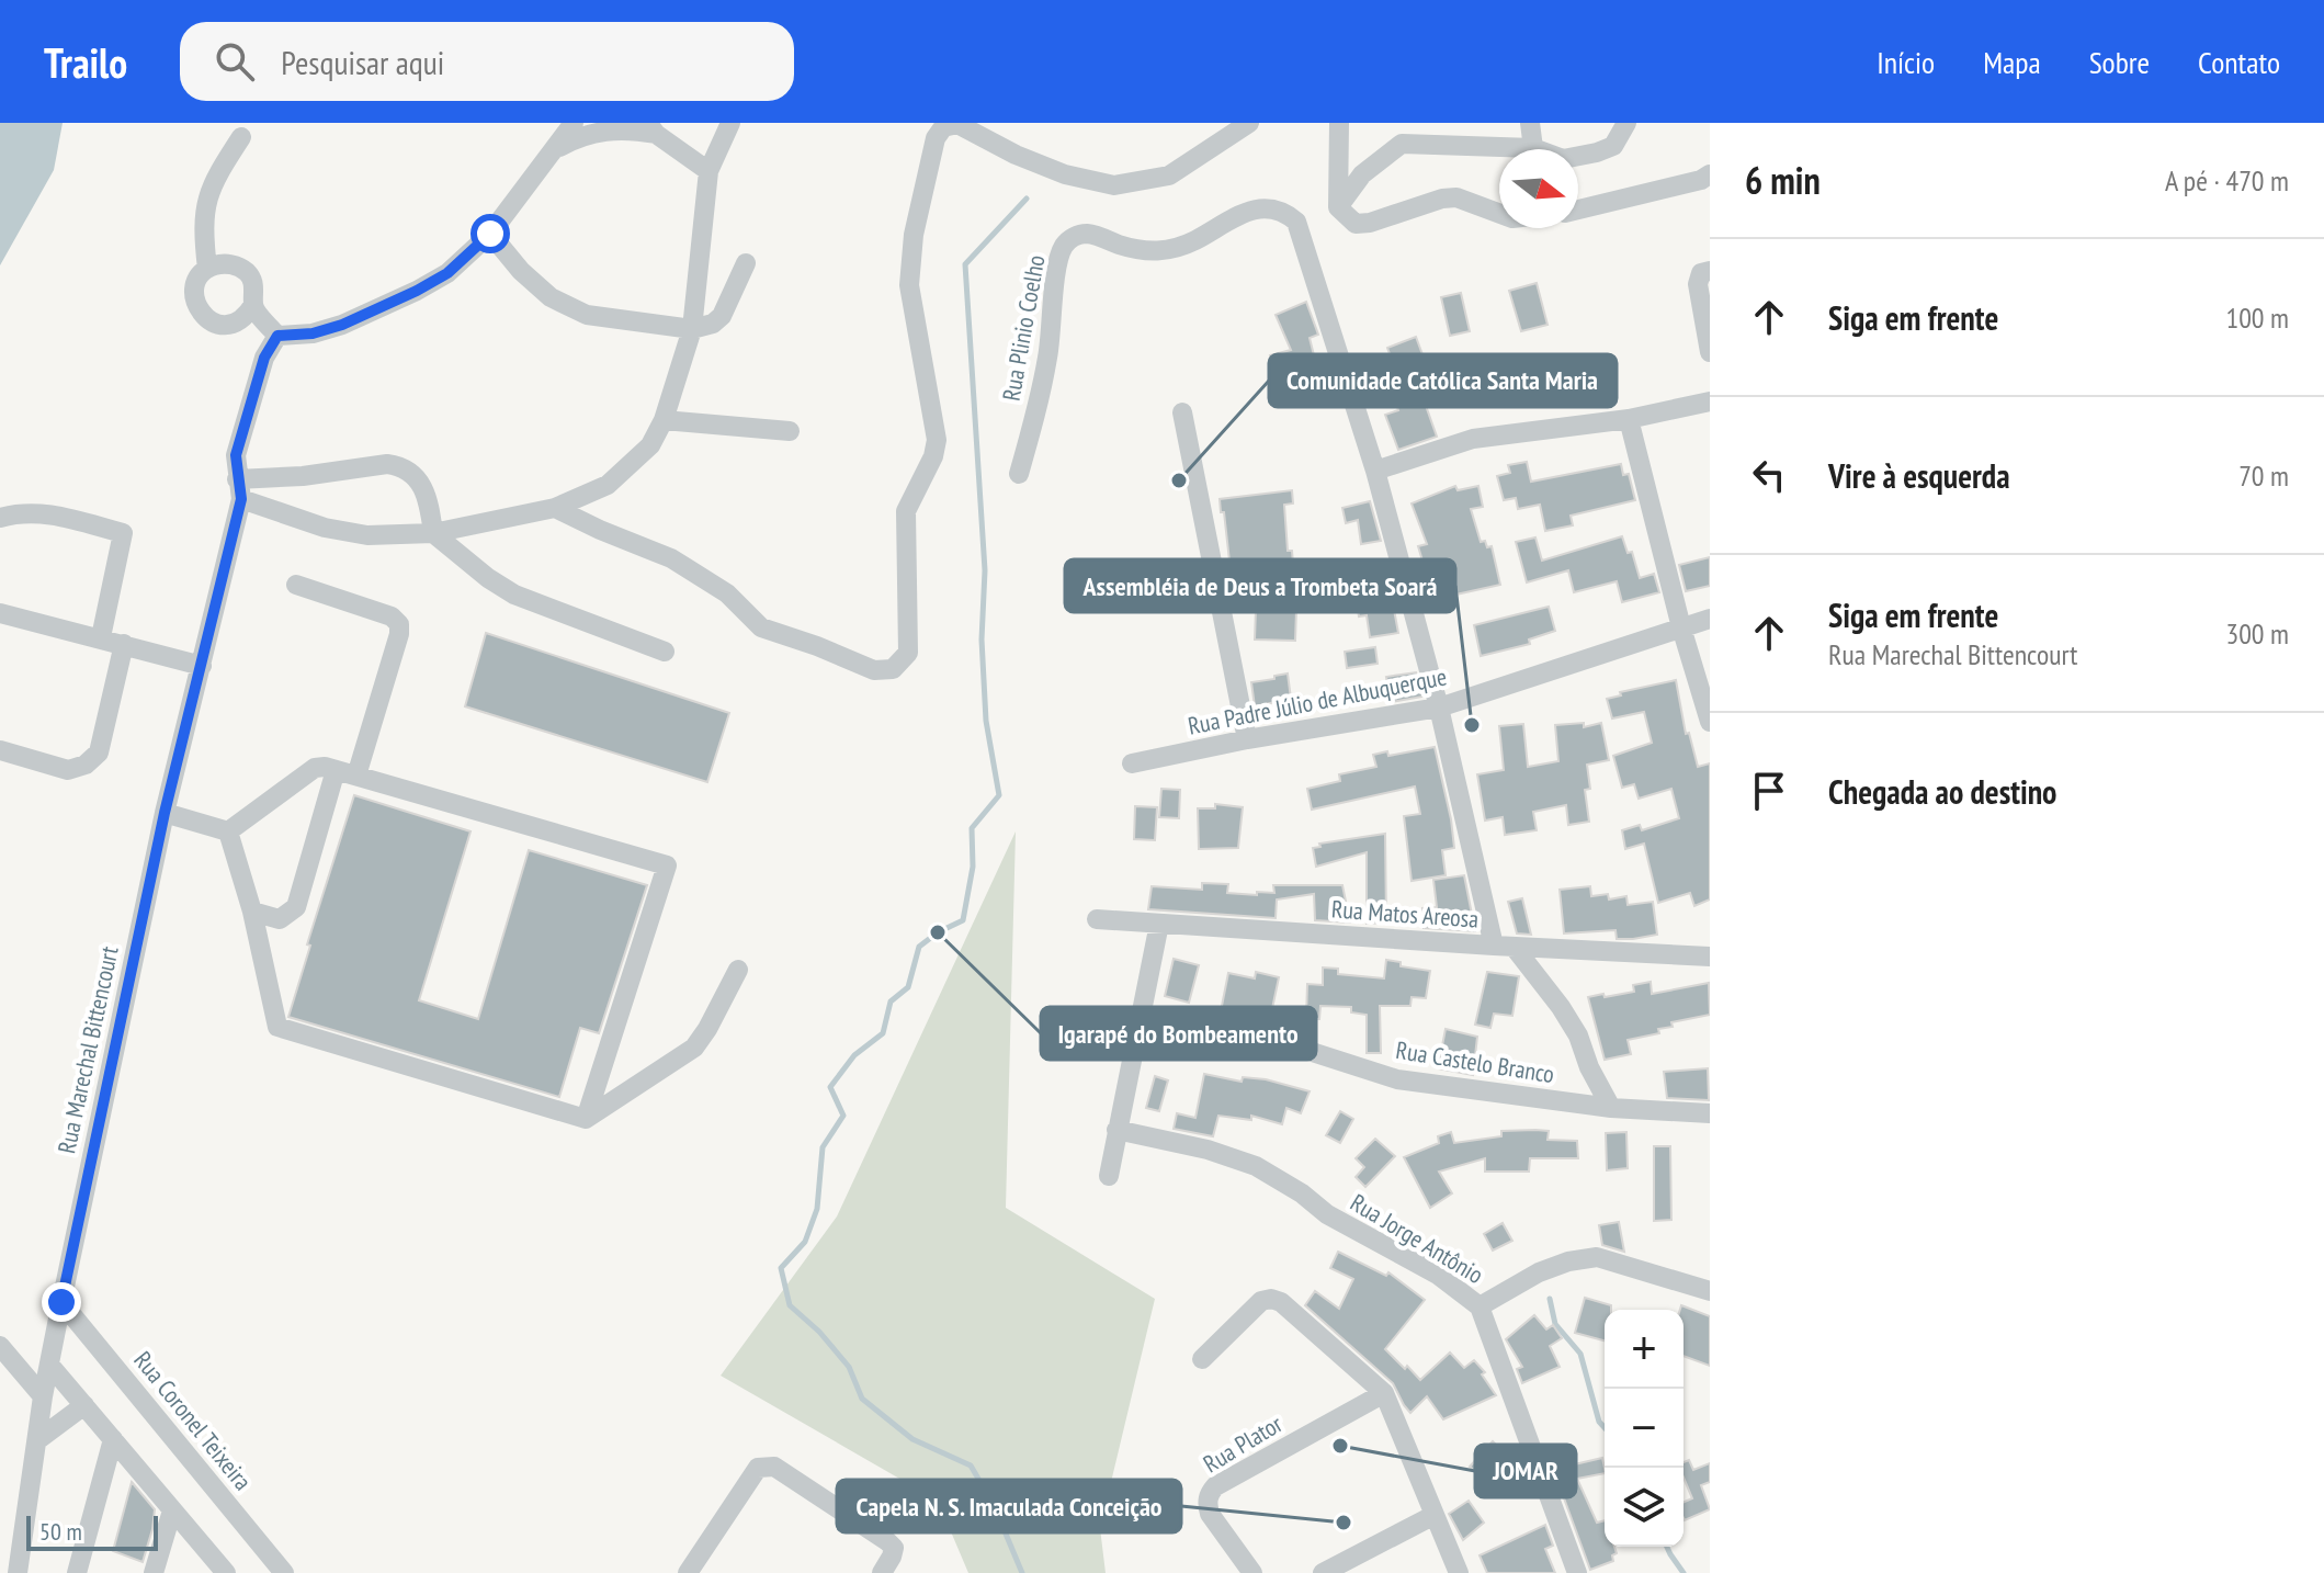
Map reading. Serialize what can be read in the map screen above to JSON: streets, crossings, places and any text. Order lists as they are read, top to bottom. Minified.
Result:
{"streets":{"street":["Rua Plinio Coelho","Rua Padre Júlio de Albuquerque","Rua Matos Areosa","Rua Marechal Bittencourt","Rua Castelo Branco","Rua Jorge Antônio","Rua Coronel Teixeira","Rua Plator"]},"crossings":[["Rua Plinio Coelho","Rua Padre Júlio de Albuquerque"],["Rua Plinio Coelho","Rua Matos Areosa"],["Rua Marechal Bittencourt","Rua Coronel Teixeira"]],"places":["Comunidade Católica Santa Maria","Assembléia de Deus a Trombeta Soará","Igarapé do Bombeamento","JOMAR","Capela N. S. Imaculada Conceição"],"scale_bar":"50 m","north":"right","page":{"header":"Trailo","search":"Pesquisar aqui","nav":["Início","Mapa","Sobre","Contato"],"heading":["6 min","A pé · 470 m"],"list":[["Siga em frente","100 m"],["Vire à esquerda","70 m"],["Siga em frente","Rua Marechal Bittencourt","300 m"],"Chegada ao destino"],"map_buttons":["+","−"],"scale":"50 m"}}
